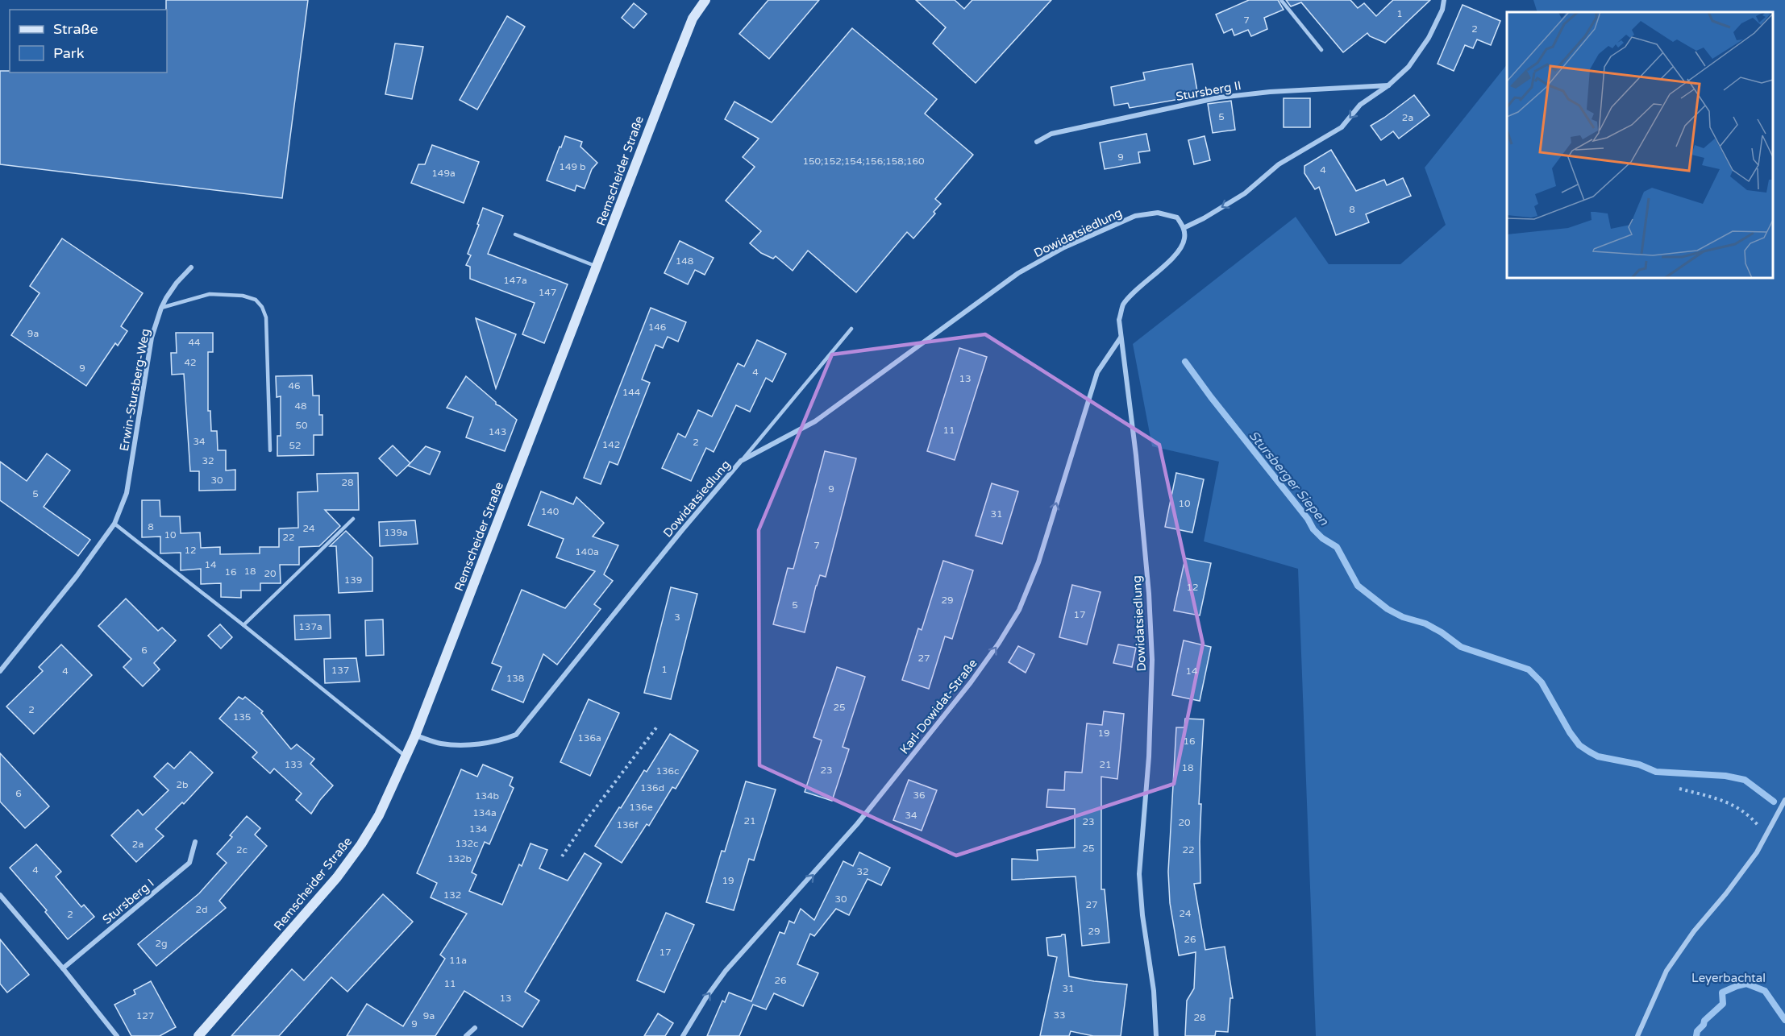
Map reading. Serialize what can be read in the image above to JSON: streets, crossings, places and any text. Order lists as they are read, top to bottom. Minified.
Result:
{"streets":{"main road":["Remscheider Straße"],"street":["Stursberg II","Dowidatsiedlung","Erwin-Stursberg-Weg","Karl-Dowidat-Straße","Stursberg I"]},"crossings":[["Remscheider Straße","Dowidatsiedlung"],["Dowidatsiedlung","Karl-Dowidat-Straße"]],"one_way":["Karl-Dowidat-Straße"],"water":["Stursberger Siepen"],"parks":["Leyerbachtal"],"house_numbers":["1","7","2","5","2a","9","150;152;154;156;158;160","149 b","4","149a","8","148","147a","147","146","9a","44","42","9","4","13","46","144","48","50","11","143","34","2","142","52","32","30","28","9","5","10","140","31","8","24","139a","10","22","7","12","140a","14","18","16","20","139","12","29","5","17","3","137a","6","27","1","137","4","14","138","25","2","135","19","136a","16","133","21","18","23","136c","2b","136d","6","36","134b","136e","134a","34","21","23","20","136f","134","132c","2a","25","2c","22","132b","4","32","19","132","30","27","2d","24","2","29","26","2g","17","11a","26","11","31","13","33","127","9a","28","9"],"legend":["Straße","Park"]}
